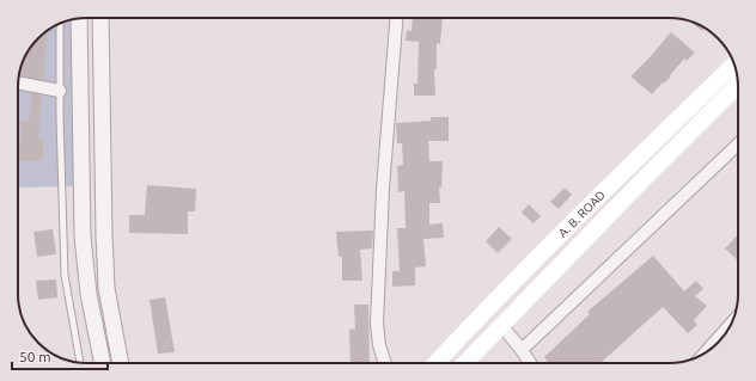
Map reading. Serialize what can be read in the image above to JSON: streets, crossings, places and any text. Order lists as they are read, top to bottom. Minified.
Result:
{"streets":{"main road":["A. B. ROAD"]},"scale_bar":"50 m"}
